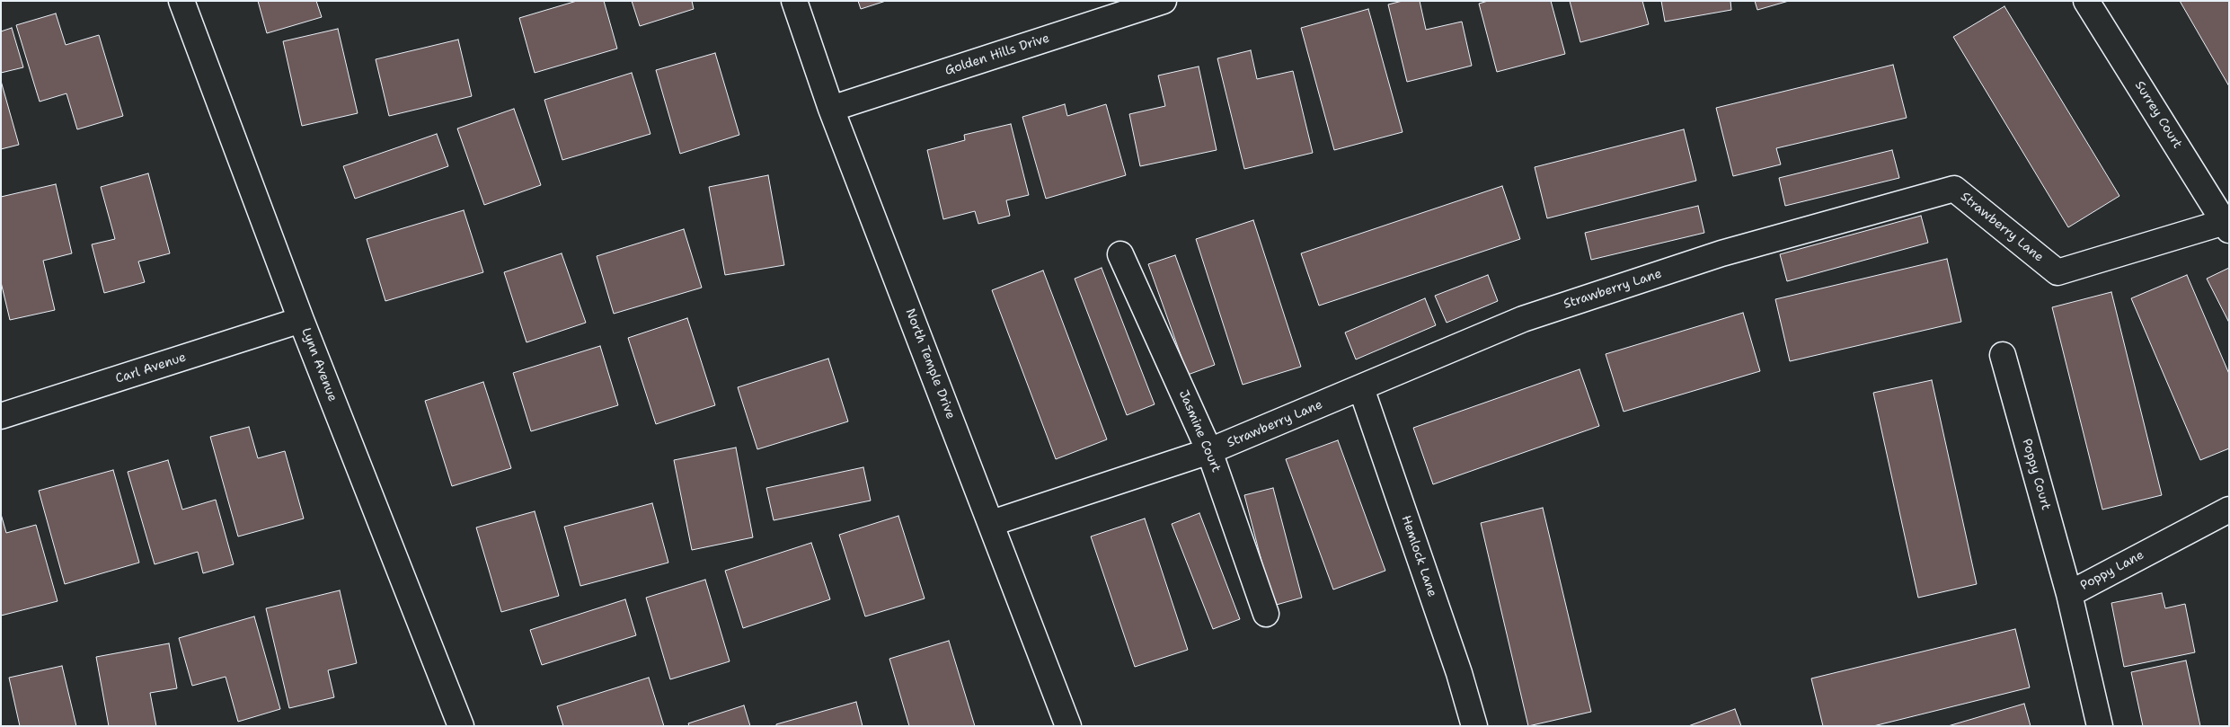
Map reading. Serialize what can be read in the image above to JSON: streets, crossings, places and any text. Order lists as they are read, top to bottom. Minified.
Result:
{"streets":{"street":["Golden Hills Drive","Surrey Court","Strawberry Lane","North Temple Drive","Lynn Avenue","Carl Avenue","Jasmine Court","Poppy Court","Hemlock Lane","Poppy Lane"]},"crossings":[["Golden Hills Drive","North Temple Drive"],["Surrey Court","Strawberry Lane"],["Strawberry Lane","North Temple Drive"],["Strawberry Lane","Jasmine Court"],["Strawberry Lane","Hemlock Lane"],["Lynn Avenue","Carl Avenue"],["Poppy Court","Poppy Lane"]]}
